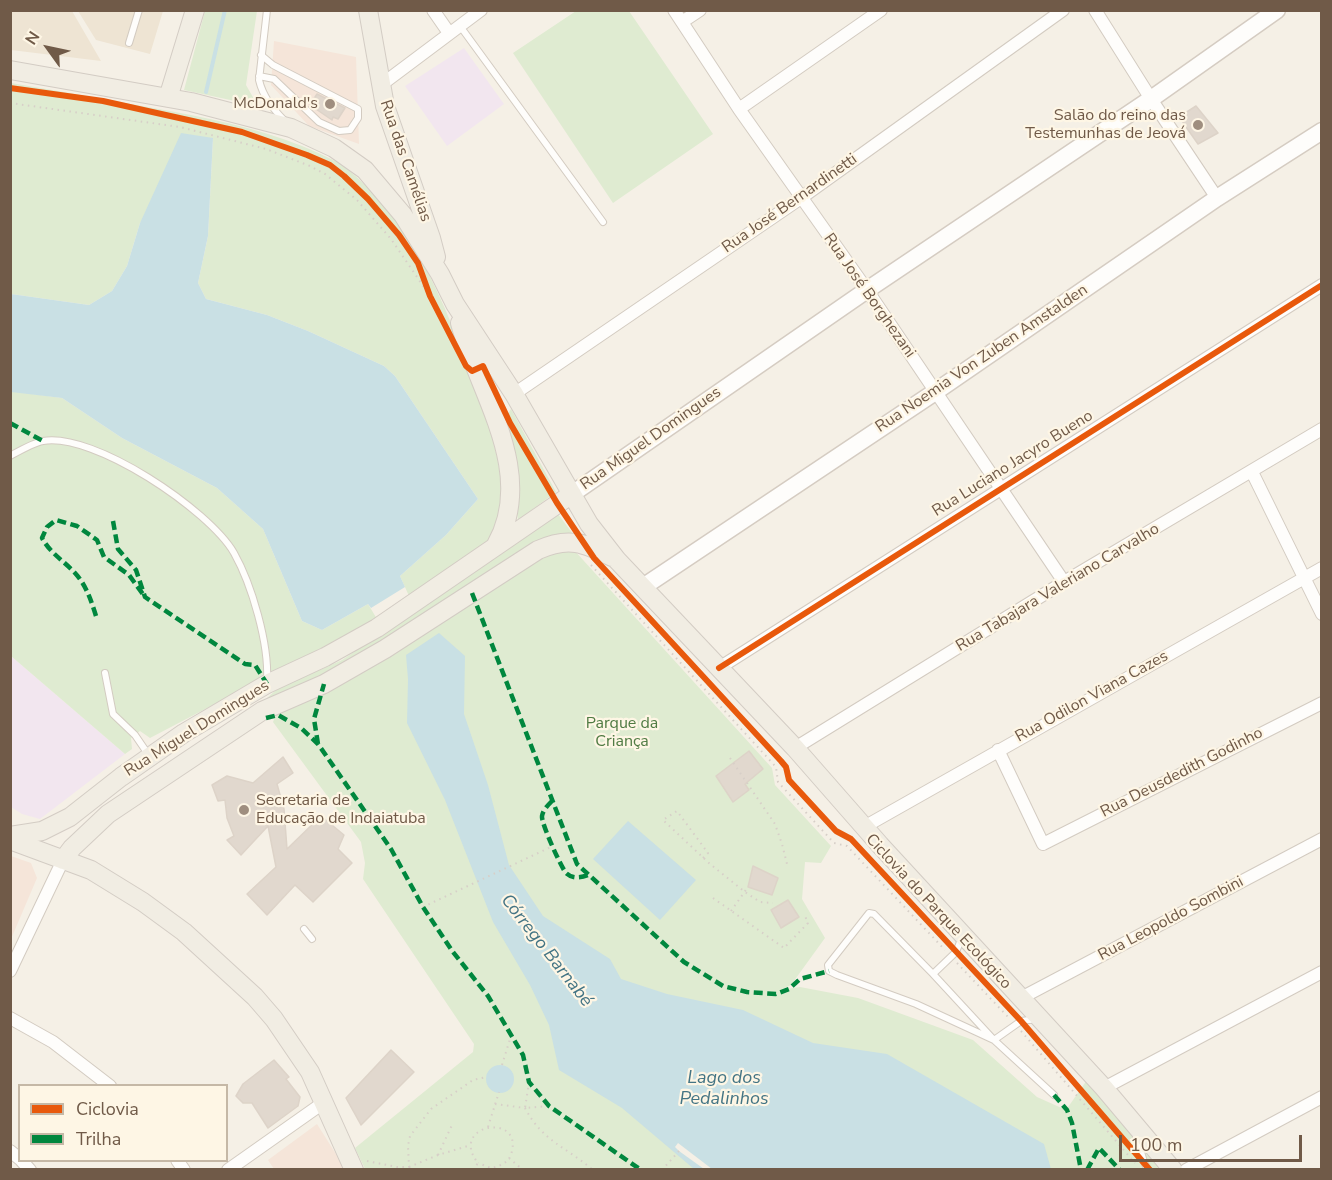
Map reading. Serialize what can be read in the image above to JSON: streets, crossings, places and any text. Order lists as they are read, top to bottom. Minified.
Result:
{"streets":{"main road":["Rua das Camélias","Rua Noemia Von Zuben Amstalden","Rua Miguel Domingues"],"street":["Rua José Bernardinetti","Rua José Borghezani","Rua Luciano Jacyro Bueno","Rua Tabajara Valeriano Carvalho","Rua Odilon Viana Cazes","Rua Deusdedith Godinho","Rua Leopoldo Sombini"],"cycle path":["Ciclovia do Parque Ecológico"]},"crossings":[["Rua José Bernardinetti","Rua José Borghezani"],["Rua José Borghezani","Rua Noemia Von Zuben Amstalden"],["Rua José Borghezani","Rua Miguel Domingues"],["Rua José Borghezani","Rua Luciano Jacyro Bueno"],["Rua José Borghezani","Rua Tabajara Valeriano Carvalho"],["Rua Odilon Viana Cazes","Rua Deusdedith Godinho"]],"water":["Córrego Barnabé","Lago dos Pedalinhos"],"parks":["Parque da Criança"],"places":["McDonald's","Salão do reino das Testemunhas de Jeová","Secretaria de Educação de Indaiatuba"],"legend":["Ciclovia","Trilha"],"scale_bar":"100 m","north":"top left"}
